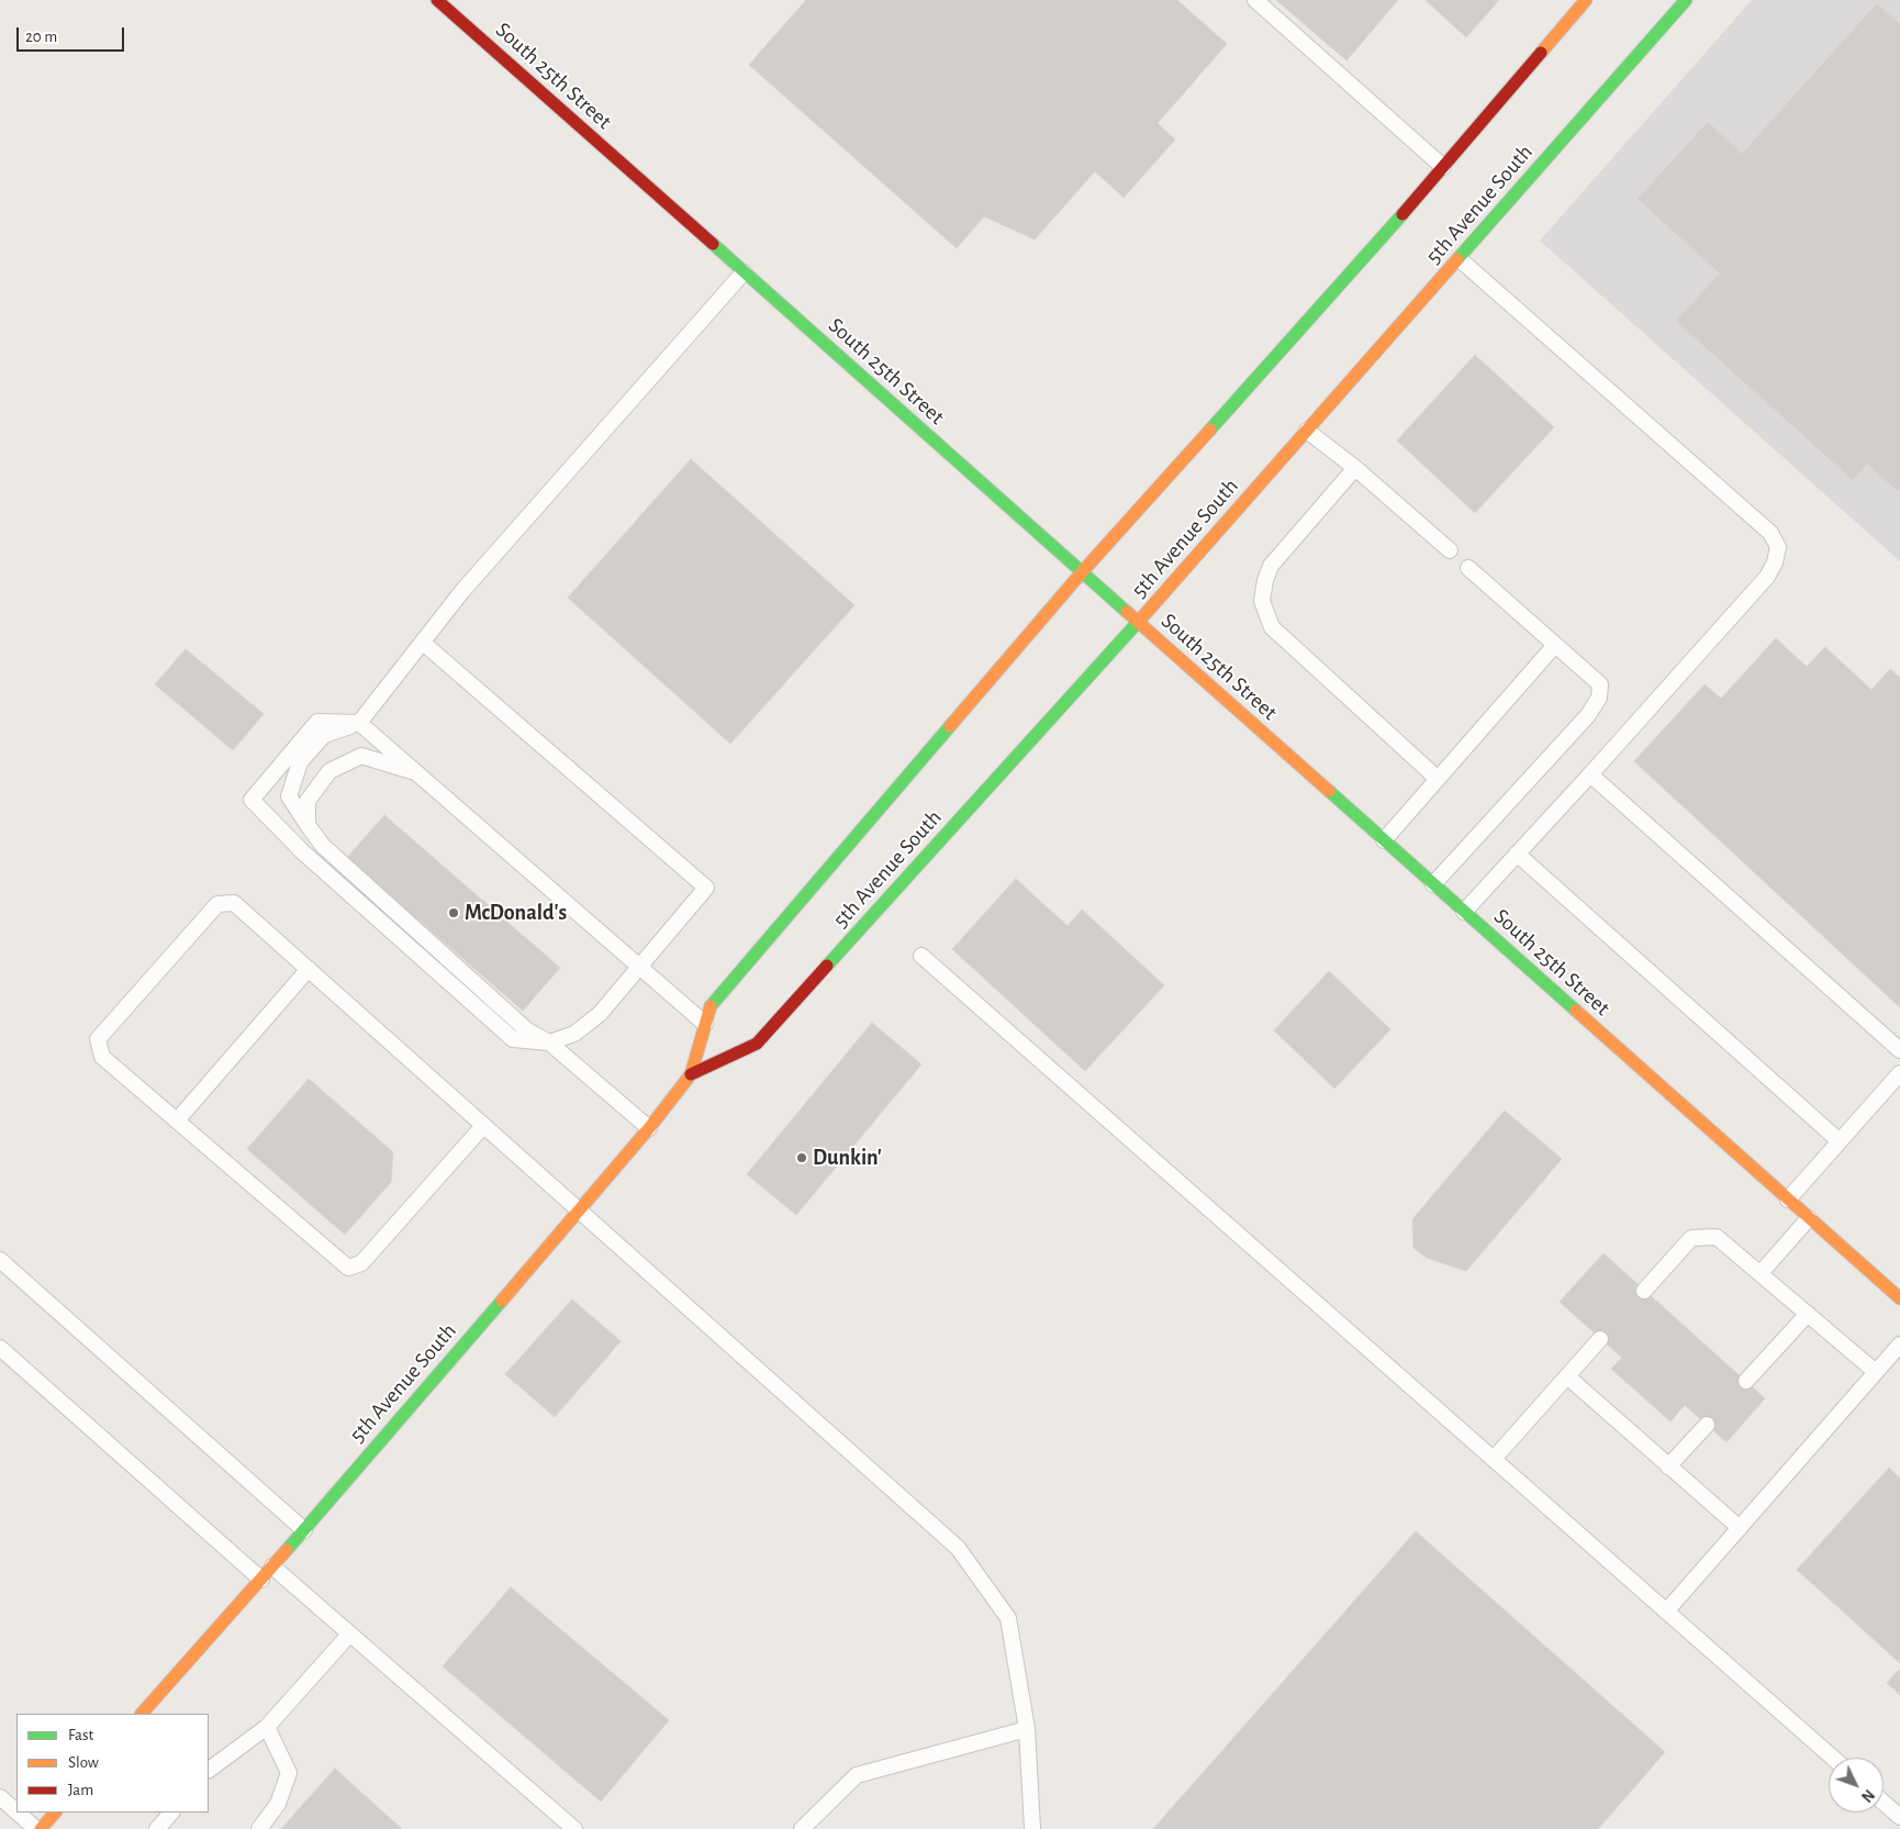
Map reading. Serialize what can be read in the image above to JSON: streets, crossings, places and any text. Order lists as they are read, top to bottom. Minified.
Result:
{"streets":{"main road":["South 25th Street","5th Avenue South"]},"crossings":[["South 25th Street","5th Avenue South"]],"places":["McDonald's","Dunkin'"],"legend":["Fast","Slow","Jam"],"scale_bar":"20 m","north":"bottom right"}
